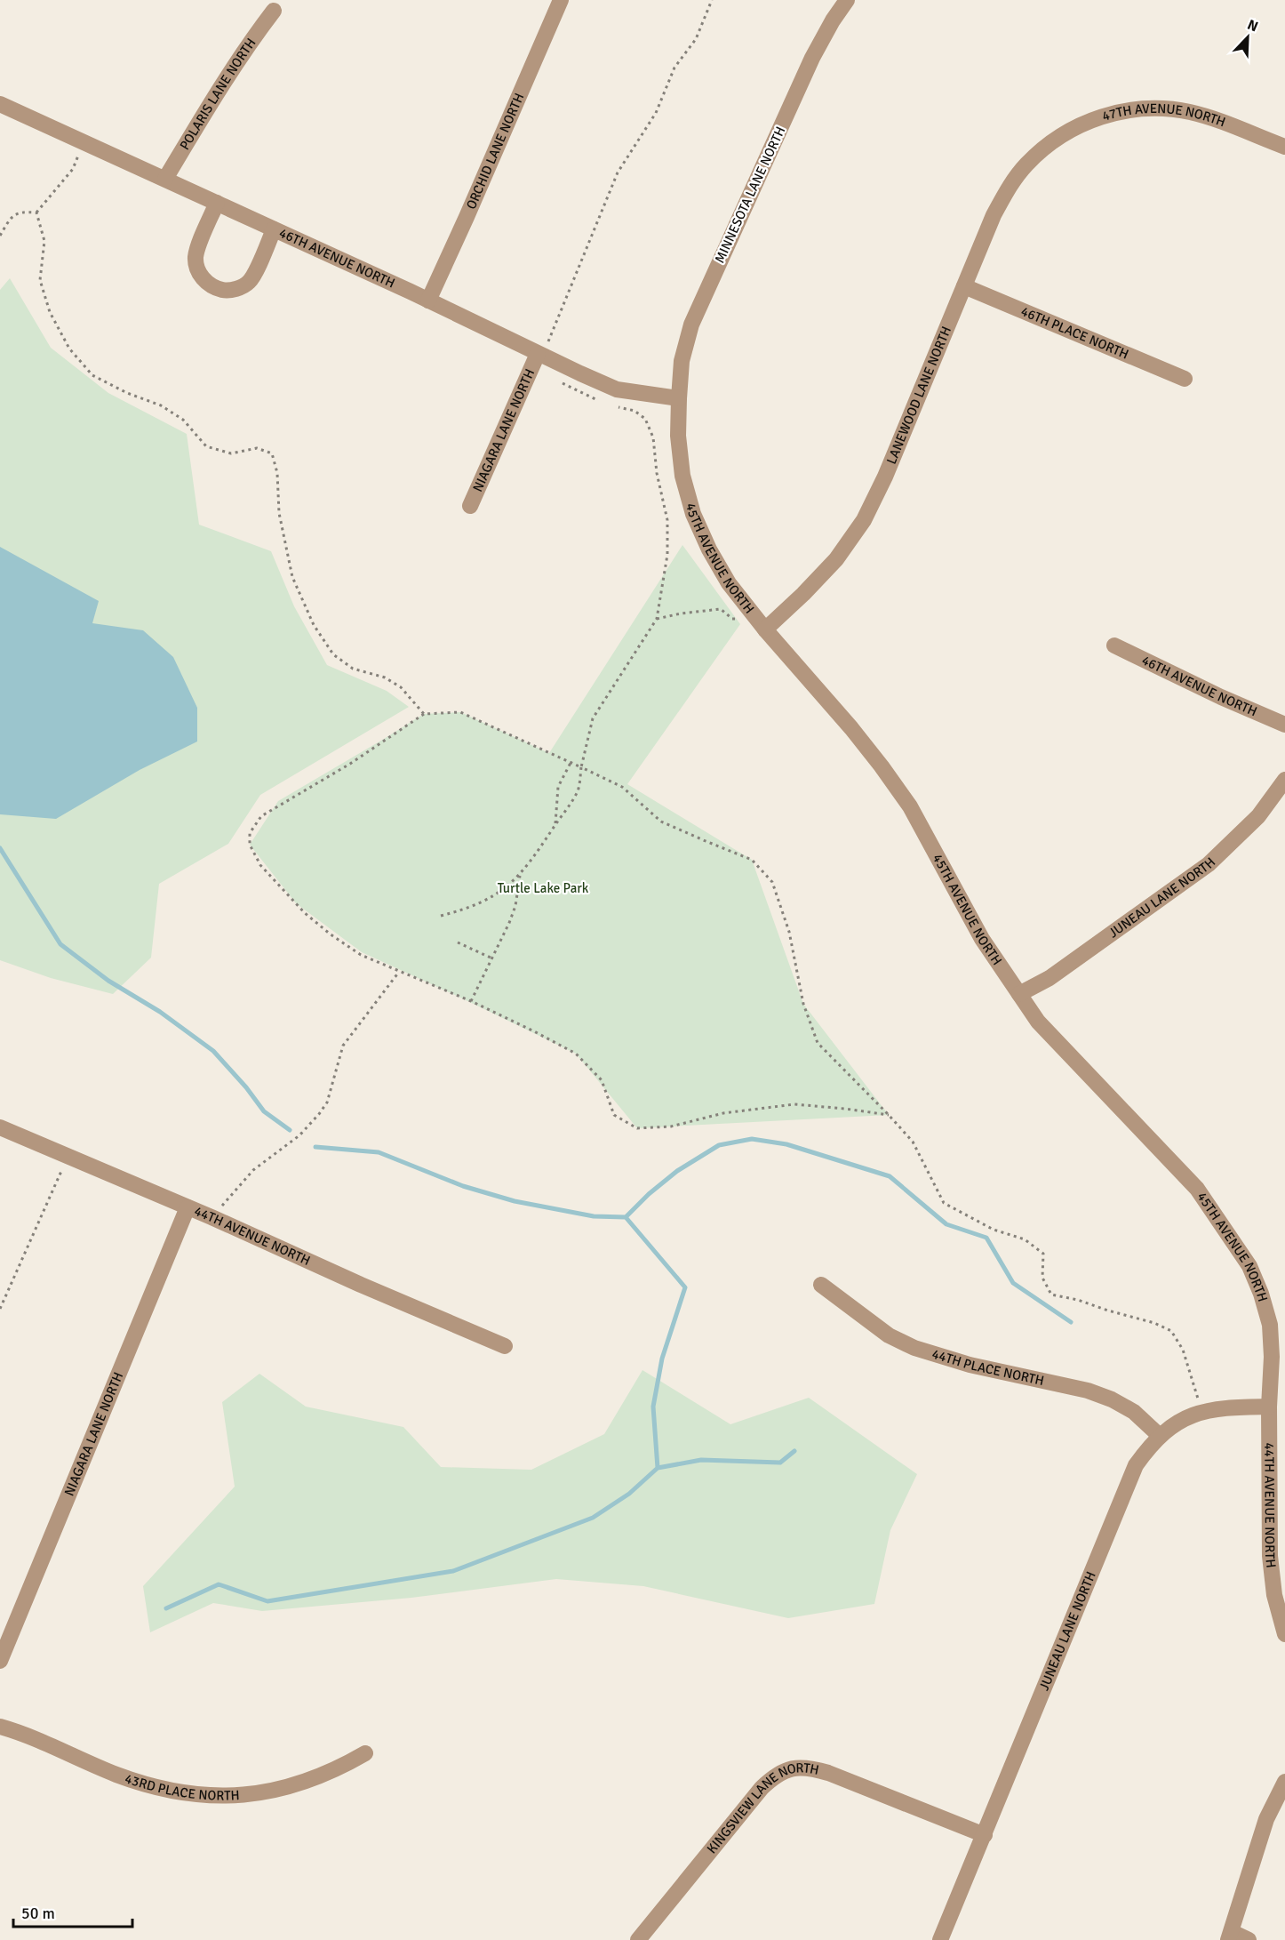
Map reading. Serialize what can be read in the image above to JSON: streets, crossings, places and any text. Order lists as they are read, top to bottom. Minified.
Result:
{"streets":{"street":["POLARIS LANE NORTH","47TH AVENUE NORTH","ORCHID LANE NORTH","MINNESOTA LANE NORTH","46TH AVENUE NORTH","46TH PLACE NORTH","LANEWOOD LANE NORTH","NIAGARA LANE NORTH","45TH AVENUE NORTH","JUNEAU LANE NORTH","44TH AVENUE NORTH","44TH PLACE NORTH","43RD PLACE NORTH","KINGSVIEW LANE NORTH"]},"crossings":[["POLARIS LANE NORTH","46TH AVENUE NORTH"],["47TH AVENUE NORTH","LANEWOOD LANE NORTH"],["ORCHID LANE NORTH","46TH AVENUE NORTH"],["MINNESOTA LANE NORTH","46TH AVENUE NORTH"],["MINNESOTA LANE NORTH","45TH AVENUE NORTH"],["46TH AVENUE NORTH","NIAGARA LANE NORTH"],["46TH AVENUE NORTH","45TH AVENUE NORTH"],["46TH PLACE NORTH","LANEWOOD LANE NORTH"],["LANEWOOD LANE NORTH","45TH AVENUE NORTH"],["NIAGARA LANE NORTH","44TH AVENUE NORTH"],["45TH AVENUE NORTH","JUNEAU LANE NORTH"],["45TH AVENUE NORTH","44TH AVENUE NORTH"],["JUNEAU LANE NORTH","44TH AVENUE NORTH"],["JUNEAU LANE NORTH","44TH PLACE NORTH"],["JUNEAU LANE NORTH","KINGSVIEW LANE NORTH"]],"parks":["Turtle Lake Park"],"scale_bar":"50 m","north":"top right"}
